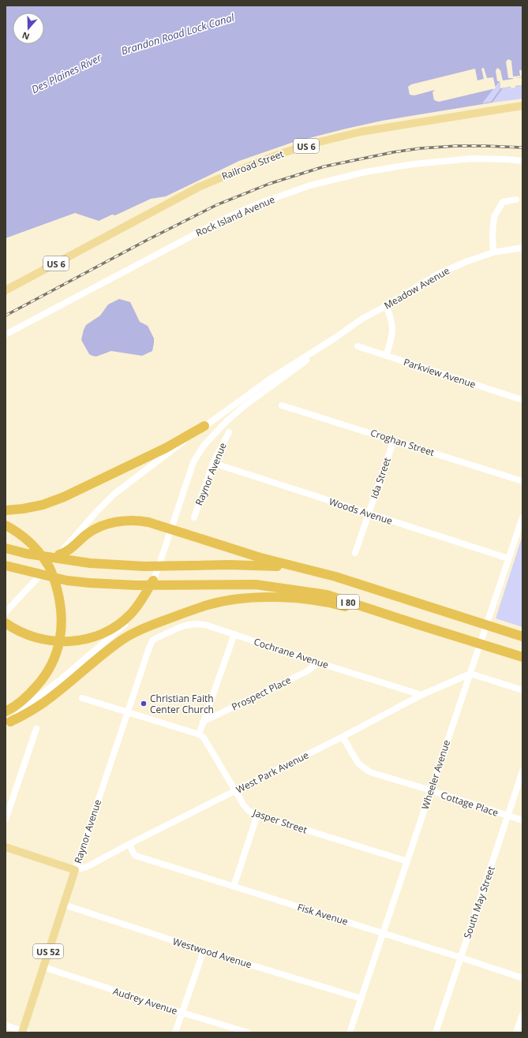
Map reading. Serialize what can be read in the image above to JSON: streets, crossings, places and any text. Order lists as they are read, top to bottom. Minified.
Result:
{"streets":{"highway":["I 80"],"main road":["US 6","Railroad Street","Raynor Avenue","US 52"],"street":["Rock Island Avenue","Meadow Avenue","Parkview Avenue","Croghan Street","Ida Street","Woods Avenue","Cochrane Avenue","Prospect Place","West Park Avenue","Wheeler Avenue","Cottage Place","Jasper Street","South May Street","Fisk Avenue","Westwood Avenue","Audrey Avenue"]},"crossings":[["Croghan Street","Ida Street"],["Raynor Avenue","Woods Avenue"],["Raynor Avenue","Cochrane Avenue"],["Raynor Avenue","West Park Avenue"],["Raynor Avenue","Westwood Avenue"],["Raynor Avenue","Audrey Avenue"],["Ida Street","Woods Avenue"],["Woods Avenue","Wheeler Avenue"],["Cochrane Avenue","Prospect Place"],["Cochrane Avenue","West Park Avenue"],["West Park Avenue","Wheeler Avenue"],["West Park Avenue","Cottage Place"],["West Park Avenue","Jasper Street"],["West Park Avenue","Fisk Avenue"],["Wheeler Avenue","Cottage Place"],["Wheeler Avenue","Jasper Street"],["Wheeler Avenue","Fisk Avenue"],["Wheeler Avenue","Westwood Avenue"],["Cottage Place","South May Street"],["South May Street","Fisk Avenue"]],"water":["Brandon Road Lock Canal","Des Plaines River"],"places":["Christian Faith Center Church"],"north":"bottom"}
